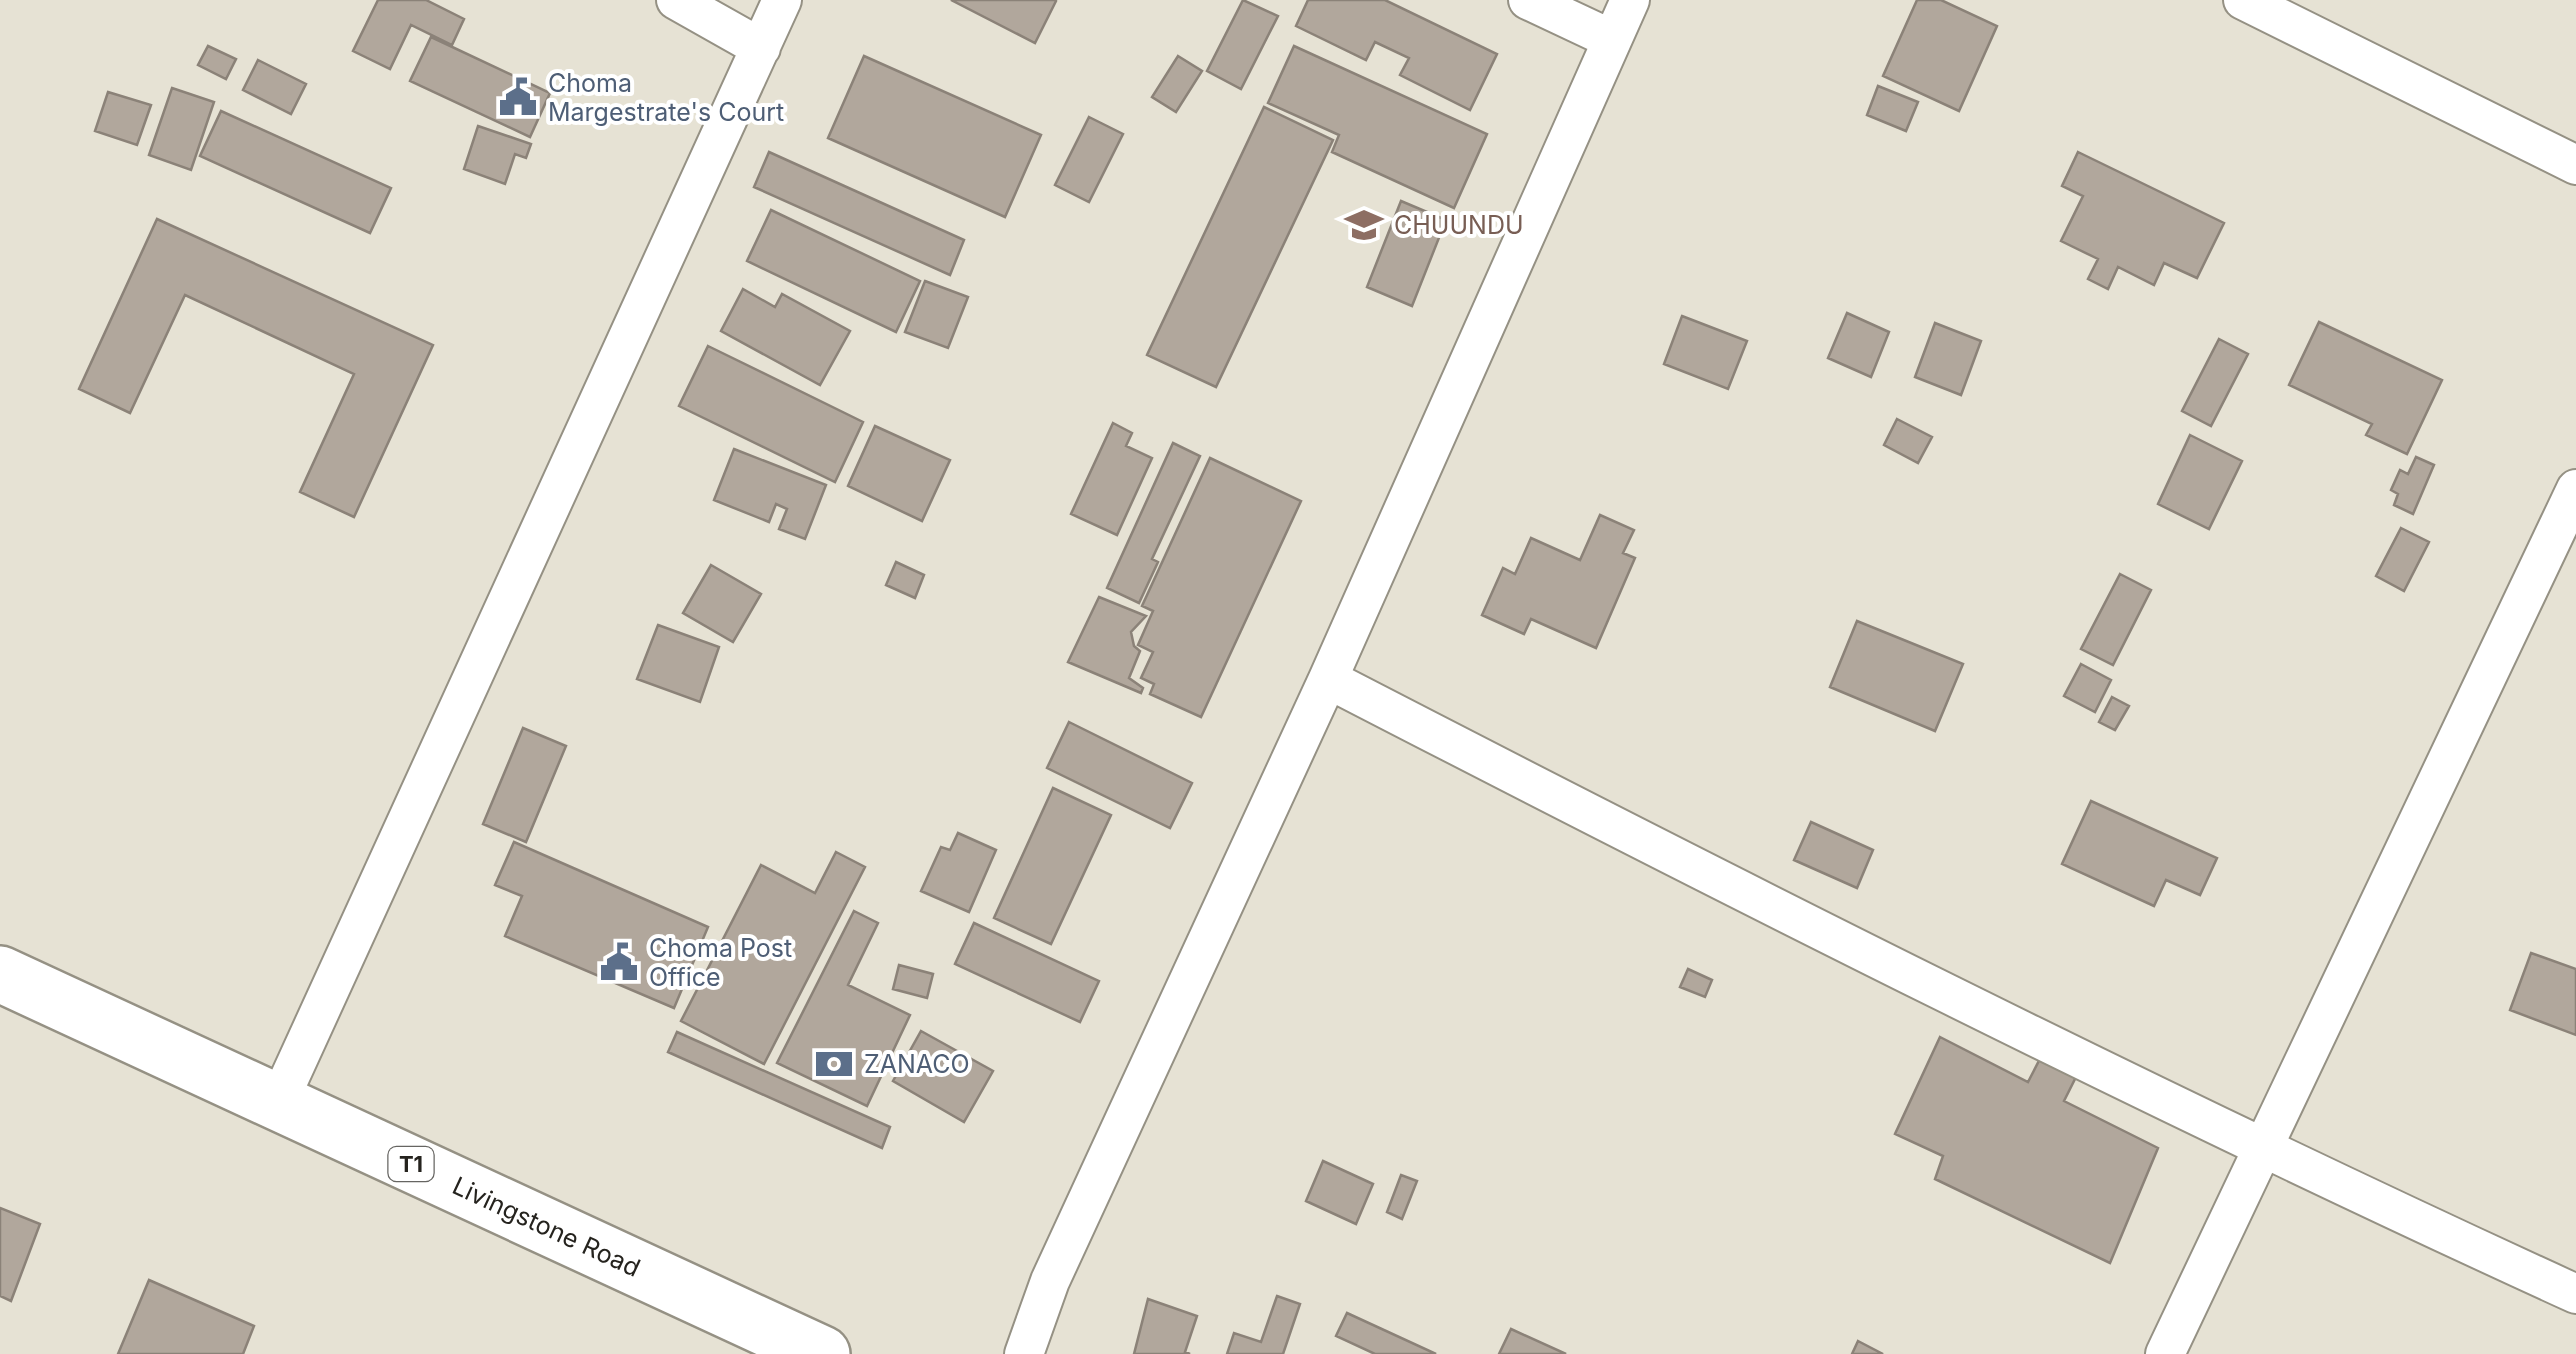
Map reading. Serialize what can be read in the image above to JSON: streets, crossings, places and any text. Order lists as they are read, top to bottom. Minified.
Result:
{"streets":{"highway":["T1","Livingstone Road"]},"places":{"public building":["Choma Margestrate's Court","Choma Post Office"],"school or university":["CHUUNDU"],"bank":["ZANACO"]}}
